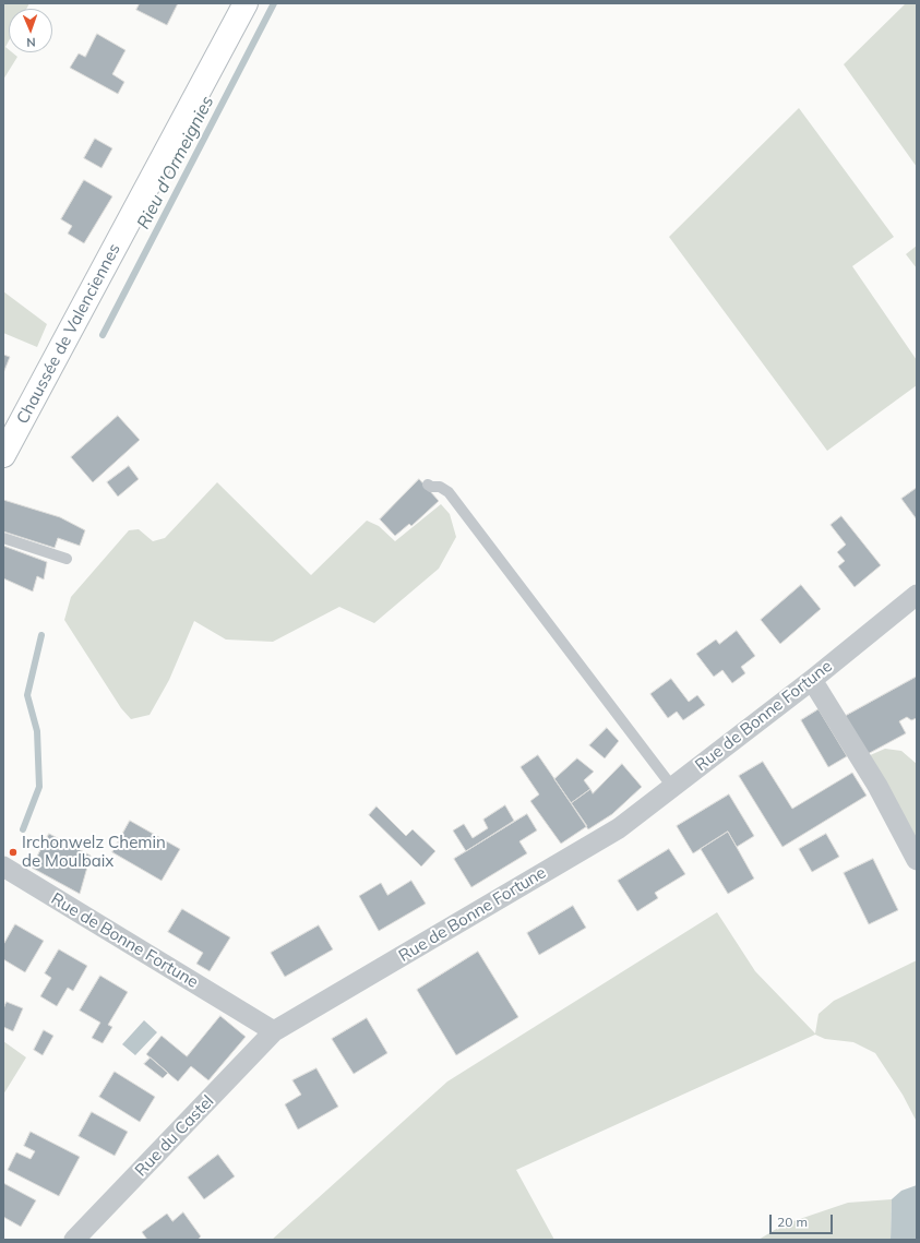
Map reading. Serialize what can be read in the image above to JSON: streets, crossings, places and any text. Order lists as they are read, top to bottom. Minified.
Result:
{"streets":{"main road":["Chaussée de Valenciennes"],"street":["Rue de Bonne Fortune","Rue du Castel"]},"crossings":[["Rue de Bonne Fortune","Rue du Castel"]],"water":["Rieu d'Ormeignies"],"places":["Irchonwelz Chemin de Moulbaix"],"scale_bar":"20 m","north":"bottom"}
